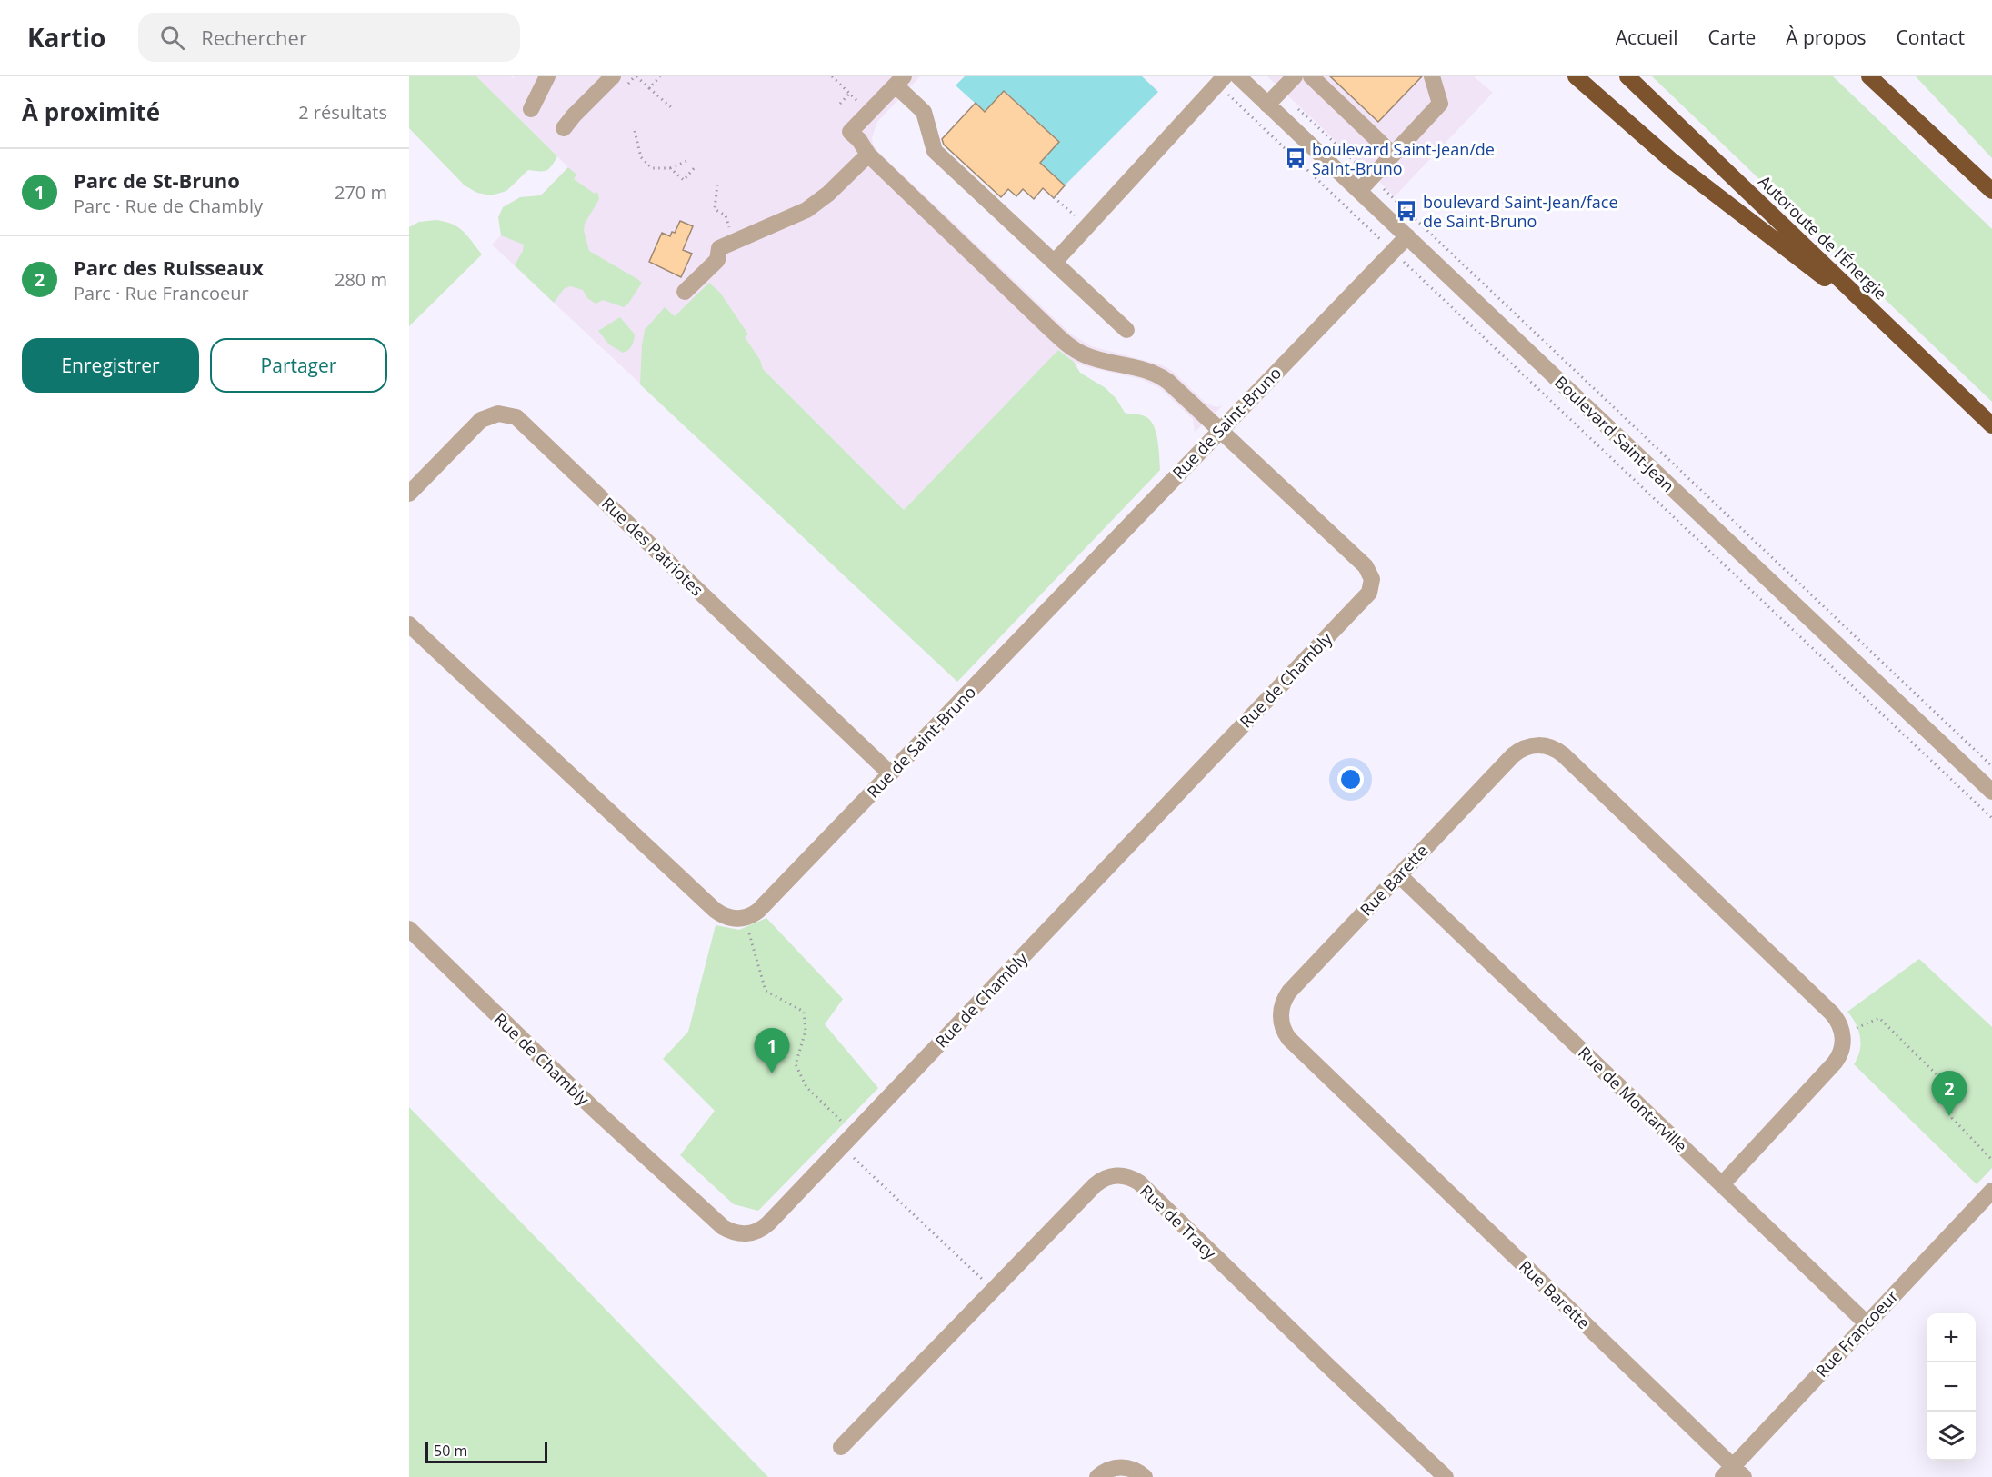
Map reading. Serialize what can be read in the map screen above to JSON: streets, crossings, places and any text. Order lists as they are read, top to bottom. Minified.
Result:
{"streets":{"highway":["Autoroute de l'Énergie"],"street":["Rue de Saint-Bruno","Boulevard Saint-Jean","Rue des Patriotes","Rue de Chambly","Rue Barette","Rue de Montarville","Rue de Tracy","Rue Francoeur"]},"crossings":[["Rue de Saint-Bruno","Boulevard Saint-Jean"],["Rue de Saint-Bruno","Rue des Patriotes"],["Rue de Saint-Bruno","Rue de Chambly"],["Rue Barette","Rue de Montarville"],["Rue Barette","Rue Francoeur"],["Rue de Montarville","Rue Francoeur"]],"places":{"bus stop":["boulevard Saint-Jean/de Saint-Bruno","boulevard Saint-Jean/face de Saint-Bruno"]},"scale_bar":"50 m","page":{"header":"Kartio","search":"Rechercher","nav":["Accueil","Carte","À propos","Contact"],"heading":["À proximité","2 résultats"],"list":[{"mark":"1","name":"Parc de St-Bruno","note":"Parc · Rue de Chambly","value":"270 m"},{"mark":"2","name":"Parc des Ruisseaux","note":"Parc · Rue Francoeur","value":"280 m"}],"buttons":["Enregistrer","Partager"],"pins":["1","2"],"map_buttons":["+","−"],"scale":"50 m"}}
